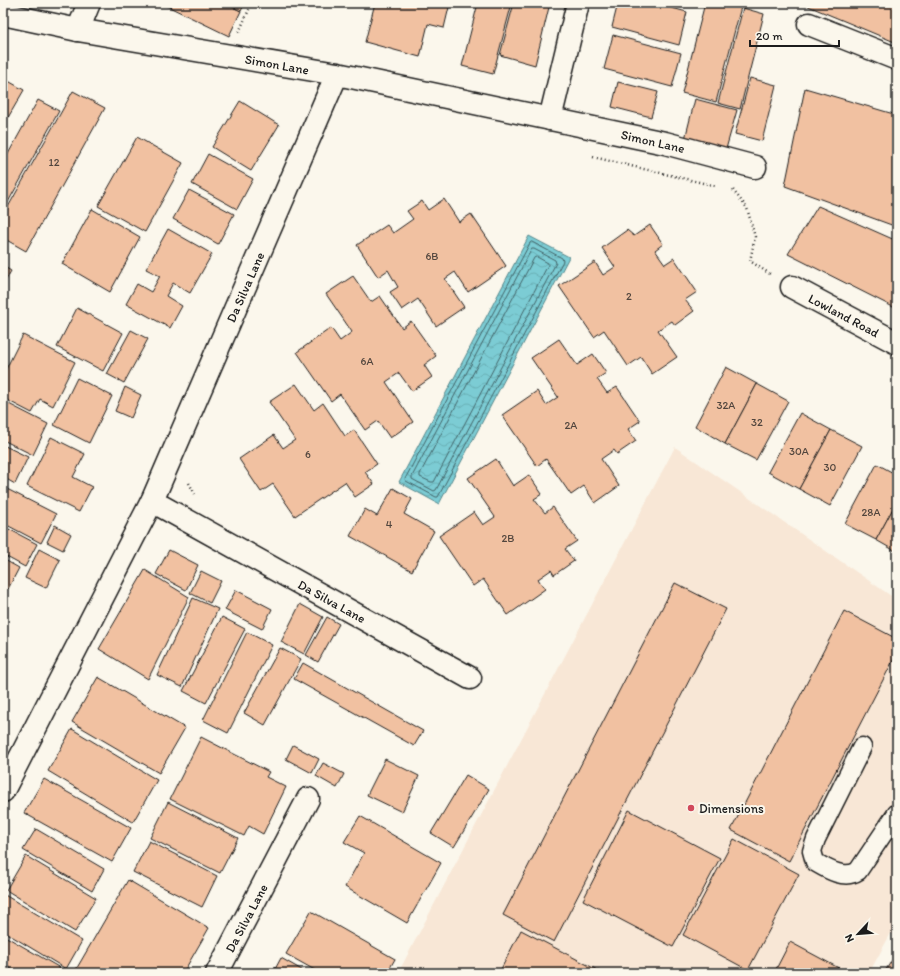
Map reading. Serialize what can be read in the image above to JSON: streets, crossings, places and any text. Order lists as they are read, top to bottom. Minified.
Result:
{"streets":{"street":["Simon Lane","Da Silva Lane","Lowland Road"]},"crossings":[["Simon Lane","Da Silva Lane"]],"places":["Dimensions"],"house_numbers":["12","6B","2","6A","32A","32","2A","30A","6","30","28A","4","2B"],"scale_bar":"20 m","north":"bottom left"}
